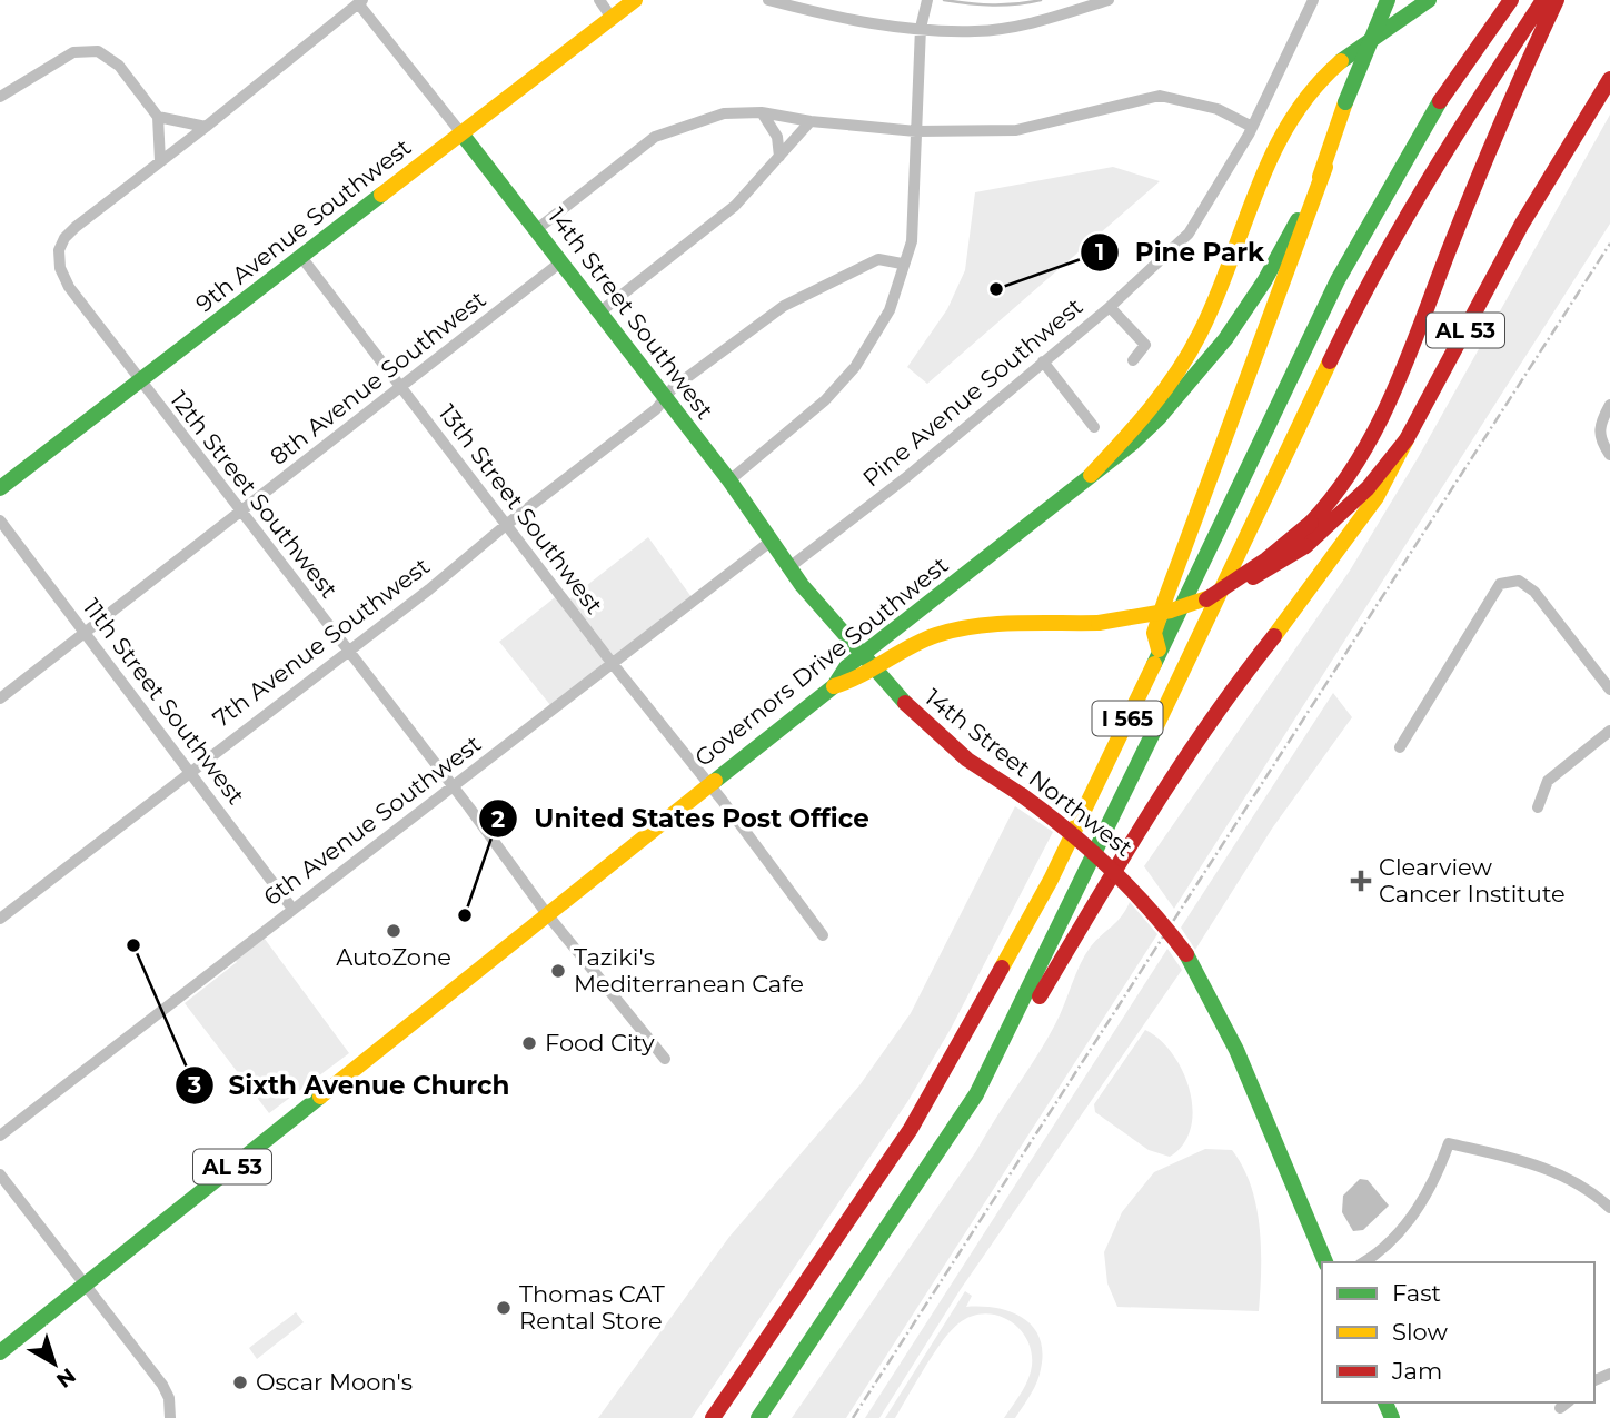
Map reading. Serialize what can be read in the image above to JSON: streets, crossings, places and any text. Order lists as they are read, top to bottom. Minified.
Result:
{"streets":{"main road":["9th Avenue Southwest","14th Street Southwest","AL 53","Governors Drive Southwest","I 565","14th Street Northwest"],"street":["8th Avenue Southwest","Pine Avenue Southwest","12th Street Southwest","13th Street Southwest","7th Avenue Southwest","11th Street Southwest","6th Avenue Southwest"]},"crossings":[["9th Avenue Southwest","14th Street Southwest"],["9th Avenue Southwest","12th Street Southwest"],["9th Avenue Southwest","13th Street Southwest"],["14th Street Southwest","8th Avenue Southwest"],["14th Street Southwest","Pine Avenue Southwest"],["14th Street Southwest","7th Avenue Southwest"],["14th Street Southwest","Governors Drive Southwest"],["14th Street Southwest","14th Street Northwest"],["14th Street Southwest","6th Avenue Southwest"],["AL 53","Governors Drive Southwest"],["AL 53","14th Street Northwest"],["8th Avenue Southwest","12th Street Southwest"],["8th Avenue Southwest","13th Street Southwest"],["8th Avenue Southwest","11th Street Southwest"],["12th Street Southwest","7th Avenue Southwest"],["12th Street Southwest","Governors Drive Southwest"],["12th Street Southwest","6th Avenue Southwest"],["13th Street Southwest","7th Avenue Southwest"],["13th Street Southwest","Governors Drive Southwest"],["13th Street Southwest","6th Avenue Southwest"],["7th Avenue Southwest","11th Street Southwest"],["Governors Drive Southwest","14th Street Northwest"],["11th Street Southwest","6th Avenue Southwest"]],"places":{"other":["Pine Park","United States Post Office","AutoZone","Sixth Avenue Church","Taziki's Mediterranean Cafe","Food City","Thomas CAT Rental Store","Oscar Moon's"],"health":["Clearview Cancer Institute"]},"legend":["Fast","Slow","Jam"],"north":"bottom right"}
